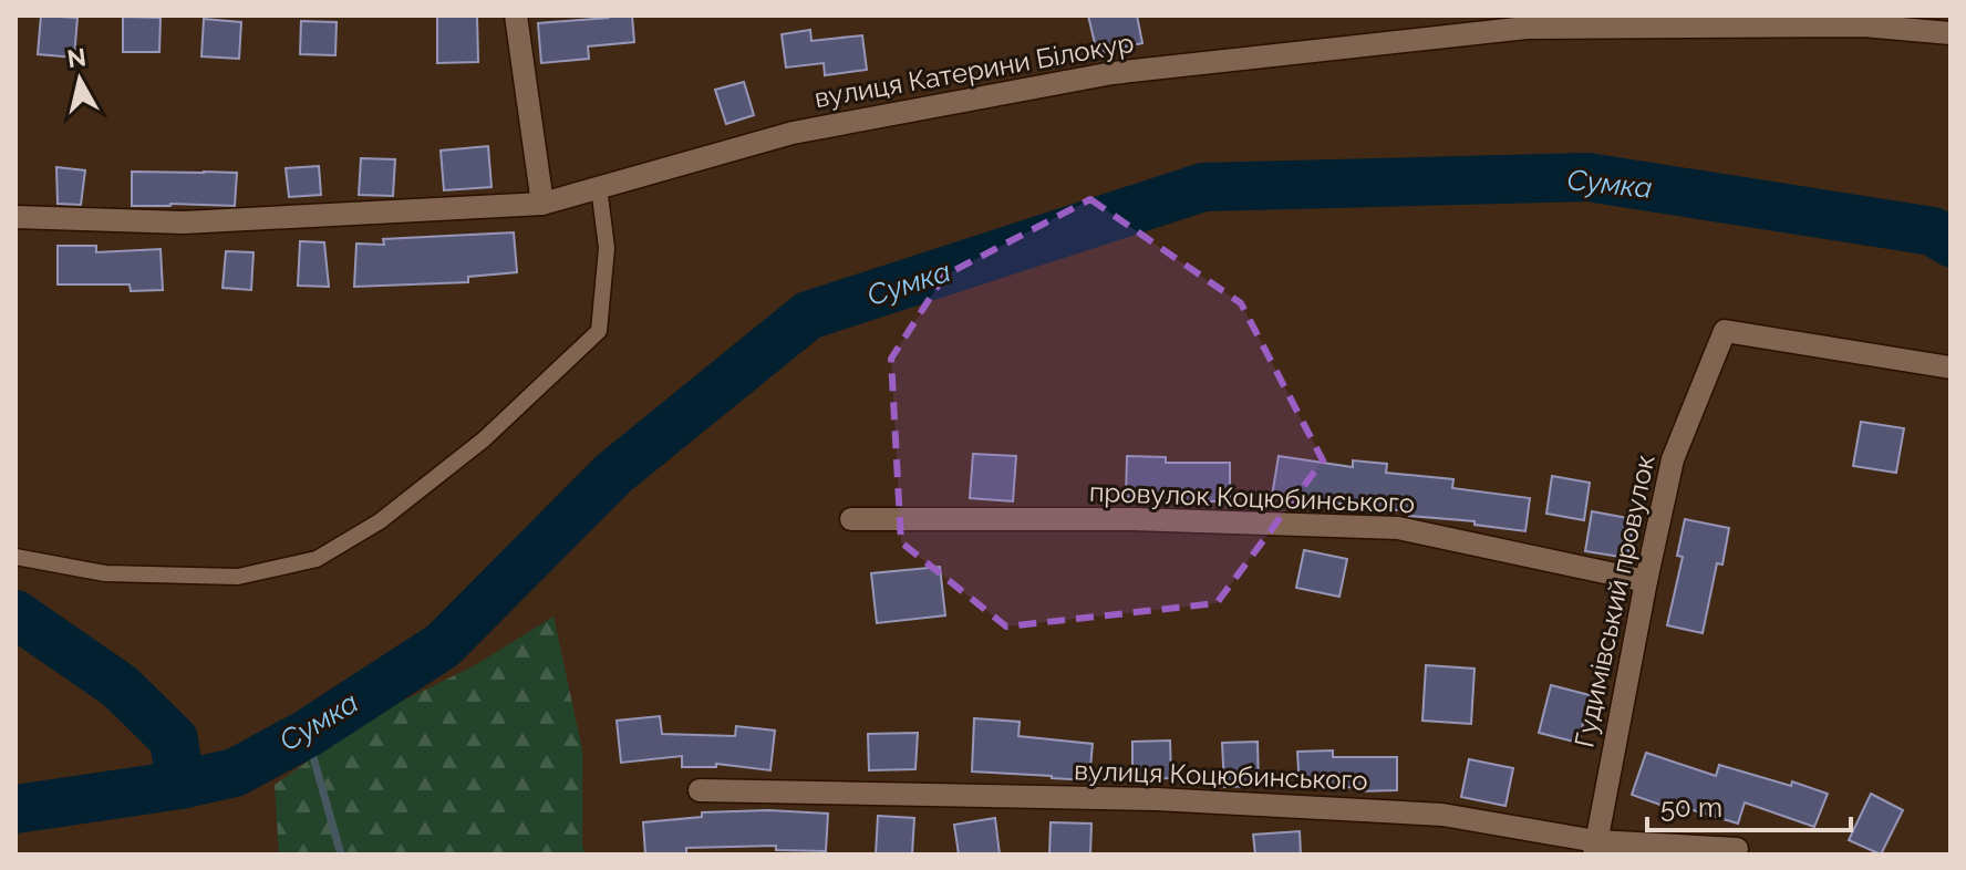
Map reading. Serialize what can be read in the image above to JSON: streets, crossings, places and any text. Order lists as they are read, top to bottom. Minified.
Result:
{"streets":{"street":["вулиця Катерини Білокур","провулок Коцюбинського","Гудимівський провулок","вулиця Коцюбинського"]},"crossings":[["провулок Коцюбинського","Гудимівський провулок"],["Гудимівський провулок","вулиця Коцюбинського"]],"water":["Сумка"],"scale_bar":"50 m","north":"top"}
